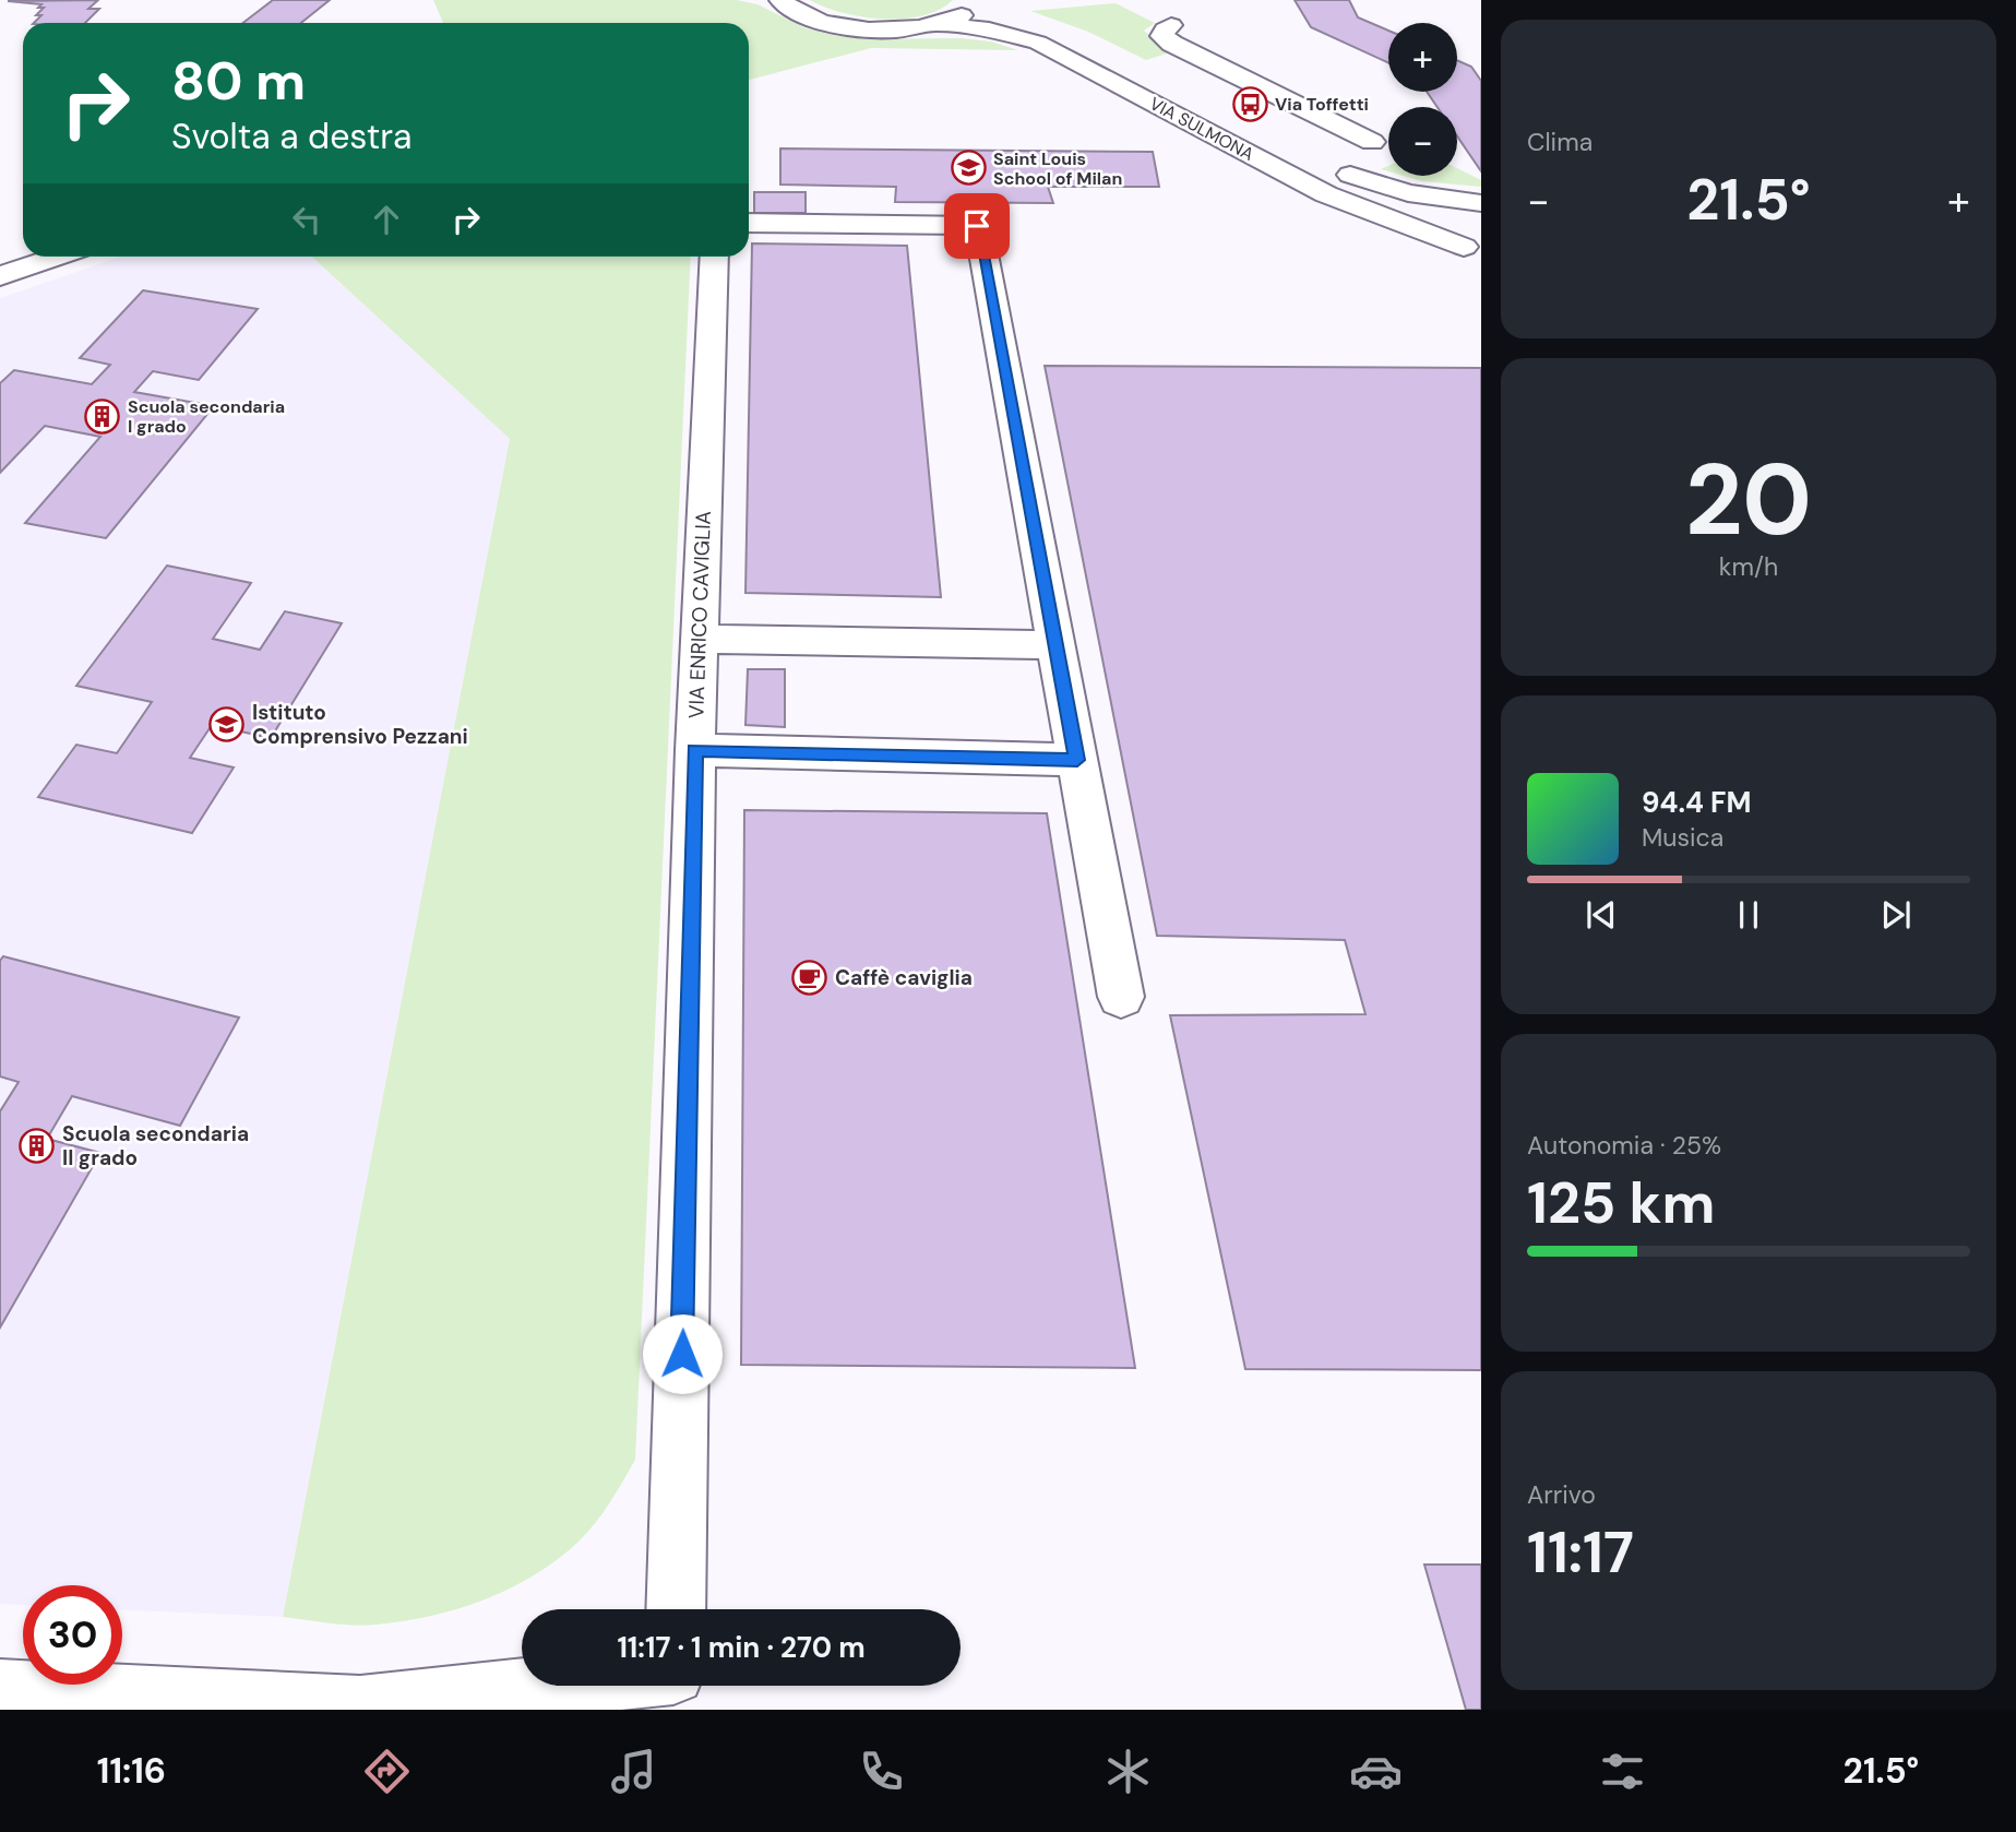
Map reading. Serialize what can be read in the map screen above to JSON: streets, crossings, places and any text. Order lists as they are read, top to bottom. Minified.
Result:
{"streets":{"street":["VIA SULMONA","VIA ENRICO CAVIGLIA"]},"places":{"bus stop":["Via Toffetti"],"school or university":["Saint Louis School of Milan","Istituto Comprensivo Pezzani"],"building":["Scuola secondaria I grado","Scuola secondaria II grado"],"cafe":["Caffè caviglia"]},"page":{"tile":["Clima",["20","km/h"],["Autonomia · 25%","125 km"],["Arrivo","11:17"]],"map_buttons":["+","−"],"turn":["80 m","Svolta a destra"],"heat":["−","21.5°","+"],"song":["94.4 FM","Musica"],"limit":"30","trip":"11:17 · 1 min · 270 m","tabs":["11:16","21.5°"]}}
